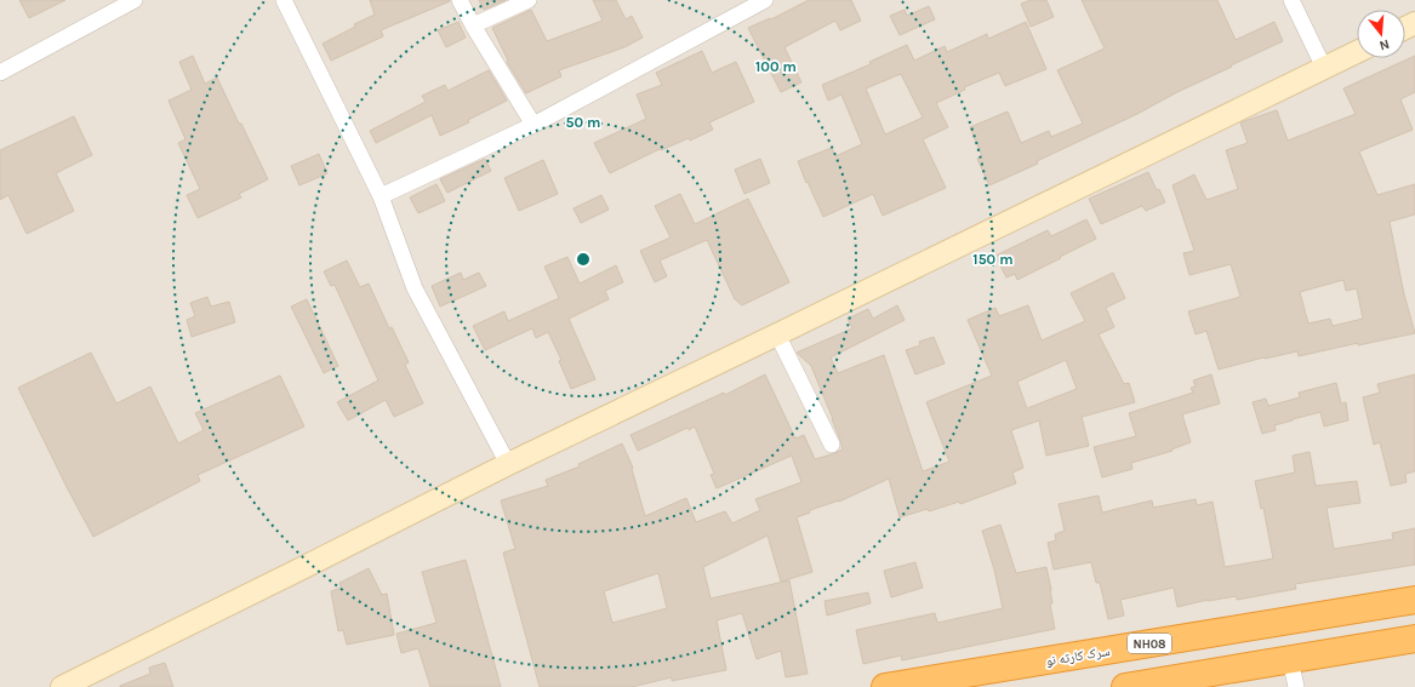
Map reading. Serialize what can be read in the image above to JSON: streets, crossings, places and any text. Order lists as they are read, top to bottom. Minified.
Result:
{"streets":{"highway":["NH08","سرک کارته نو"]},"north":"bottom","rings":["100 m","50 m","150 m"]}
